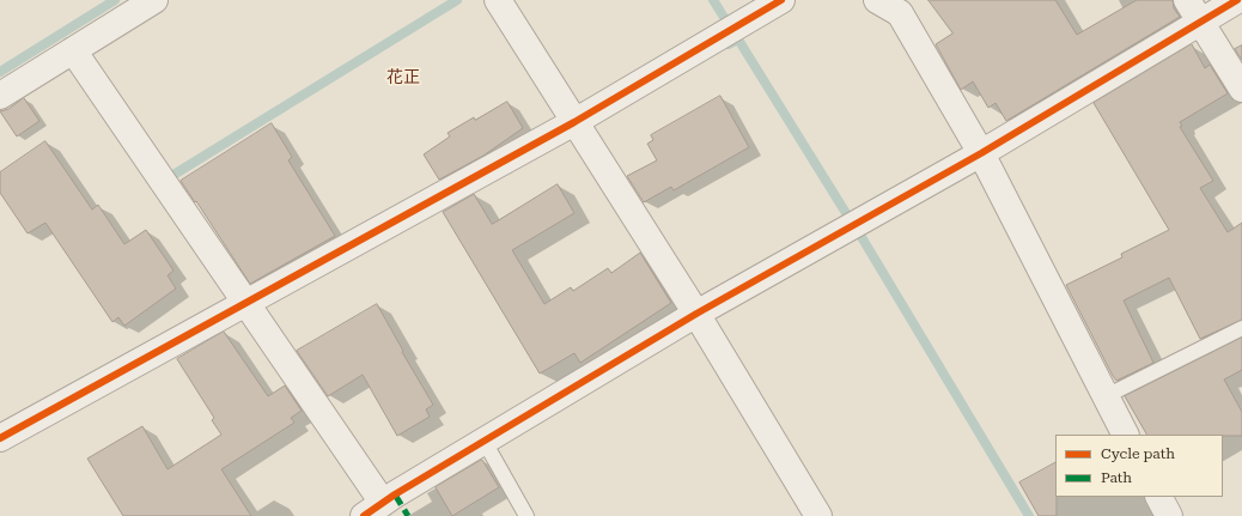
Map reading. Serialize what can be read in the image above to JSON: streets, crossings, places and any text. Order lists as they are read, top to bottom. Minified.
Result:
{"districts":["花正"],"legend":["Cycle path","Path"]}
